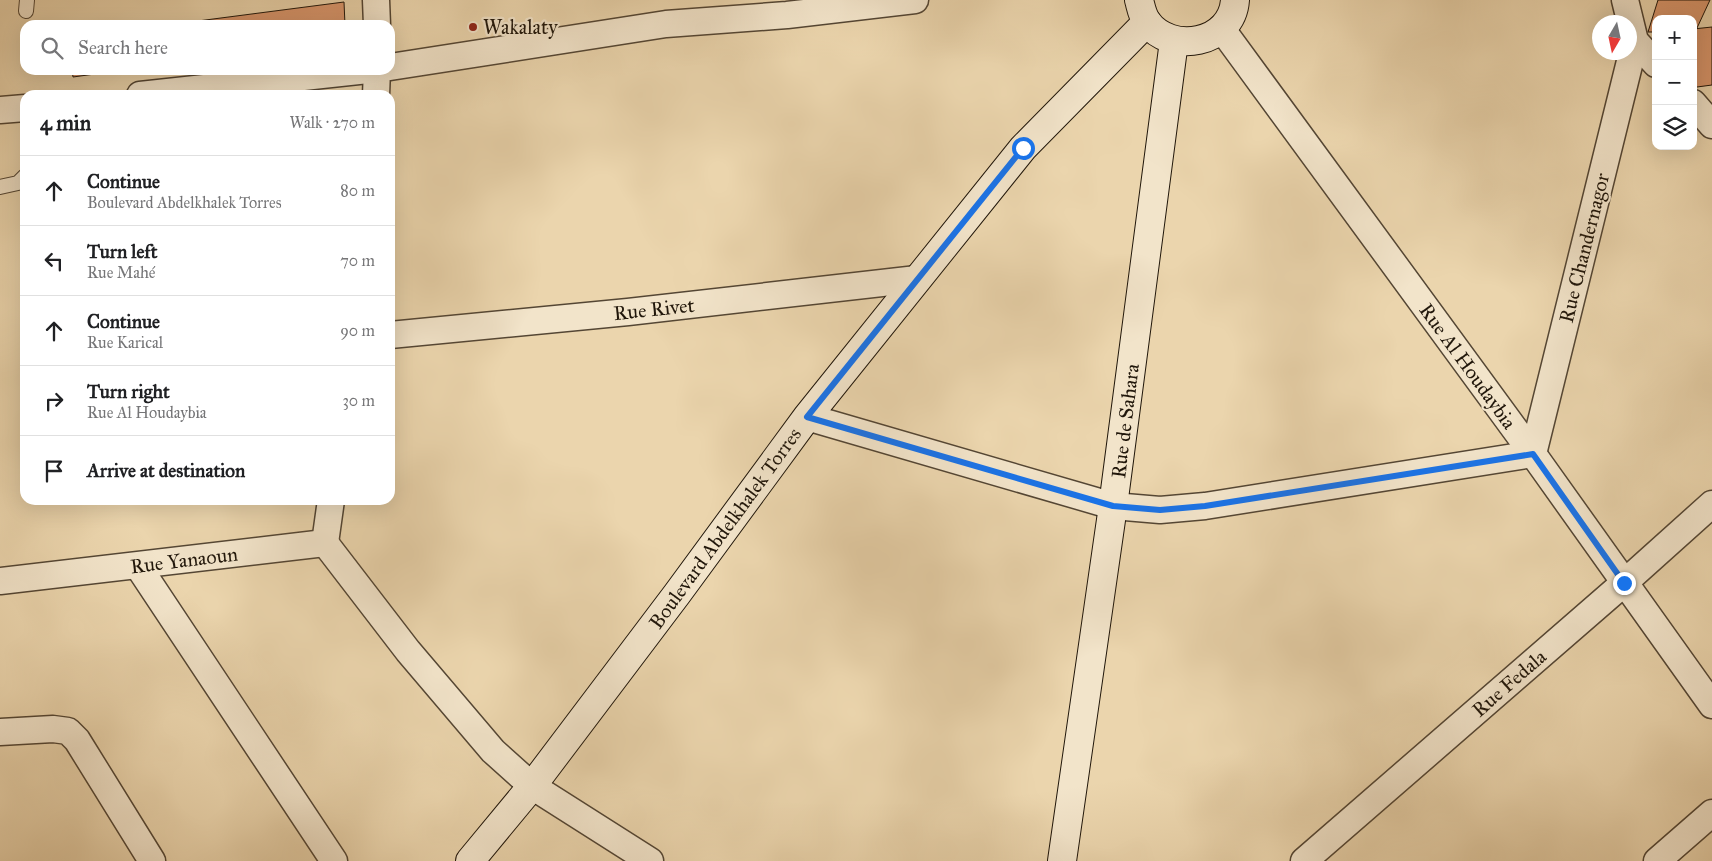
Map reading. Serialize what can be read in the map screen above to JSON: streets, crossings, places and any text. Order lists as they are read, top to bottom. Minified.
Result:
{"streets":{"main road":["Rue de Sahara","Boulevard Abdelkhalek Torres"],"street":["Rue Chandernagor","Rue Rivet","Rue Al Houdaybia","Rue Yanaoun","Rue Fedala"]},"crossings":[["Rue Chandernagor","Rue Al Houdaybia"],["Rue Rivet","Boulevard Abdelkhalek Torres"],["Rue Al Houdaybia","Rue Fedala"]],"places":["Wakalaty"],"north":"bottom","page":{"map_buttons":["+","−"],"search":"Search here","heading":["4 min","Walk · 270 m"],"list":[["Continue","Boulevard Abdelkhalek Torres","80 m"],["Turn left","Rue Mahé","70 m"],["Continue","Rue Karical","90 m"],["Turn right","Rue Al Houdaybia","30 m"],"Arrive at destination"]}}
